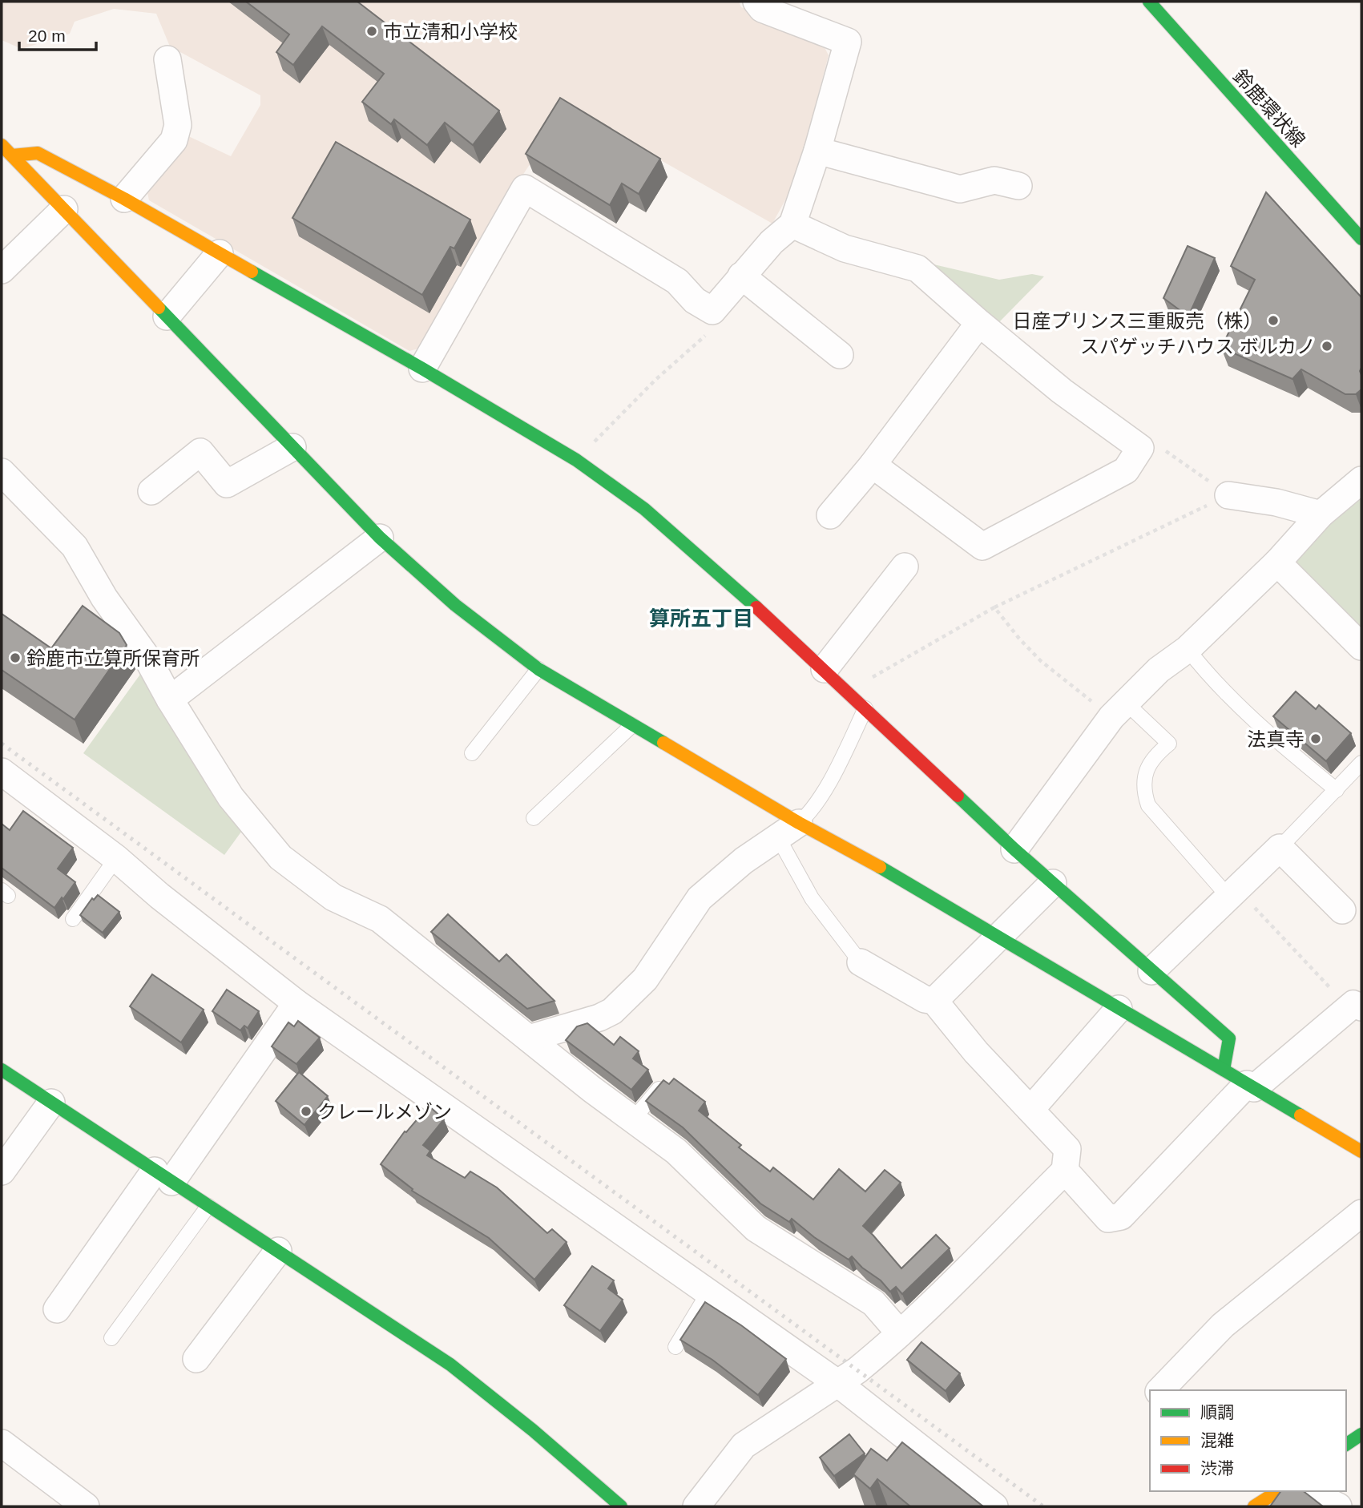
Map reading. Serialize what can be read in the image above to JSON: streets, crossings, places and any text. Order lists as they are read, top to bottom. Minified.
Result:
{"streets":{"street":["鈴鹿環状線"]},"districts":["算所五丁目"],"places":["市立清和小学校","日産プリンス三重販売（株）","スパゲッチハウス ボルカノ","鈴鹿市立算所保育所","法真寺","クレールメゾン"],"legend":["順調","混雑","渋滞"],"scale_bar":"20 m"}
